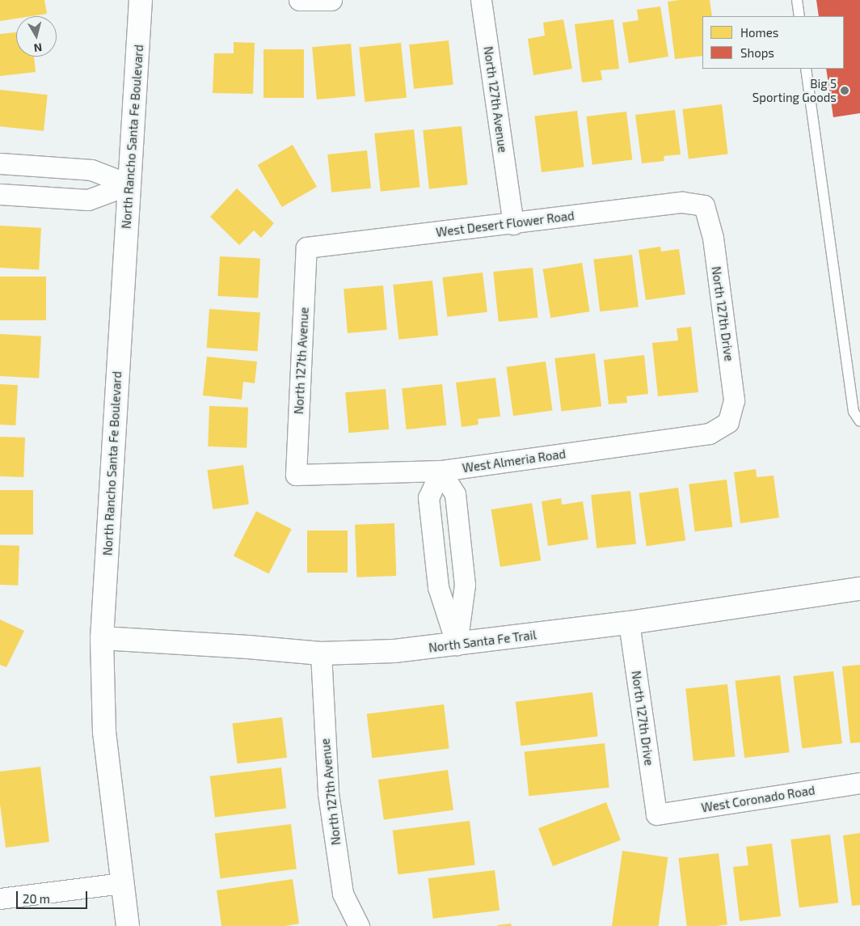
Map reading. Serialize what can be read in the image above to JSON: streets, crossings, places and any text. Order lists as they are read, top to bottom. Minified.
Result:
{"streets":{"street":["North 127th Avenue","North Rancho Santa Fe Boulevard","West Desert Flower Road","North 127th Drive","West Almeria Road","North Santa Fe Trail","West Coronado Road"]},"crossings":[["North 127th Avenue","West Desert Flower Road"],["North 127th Avenue","West Almeria Road"],["North 127th Avenue","North Santa Fe Trail"],["North Rancho Santa Fe Boulevard","North Santa Fe Trail"],["West Desert Flower Road","North 127th Drive"],["North 127th Drive","West Almeria Road"],["North 127th Drive","North Santa Fe Trail"],["North 127th Drive","West Coronado Road"]],"places":["Big 5 Sporting Goods"],"legend":["Homes","Shops"],"scale_bar":"20 m","north":"bottom"}
